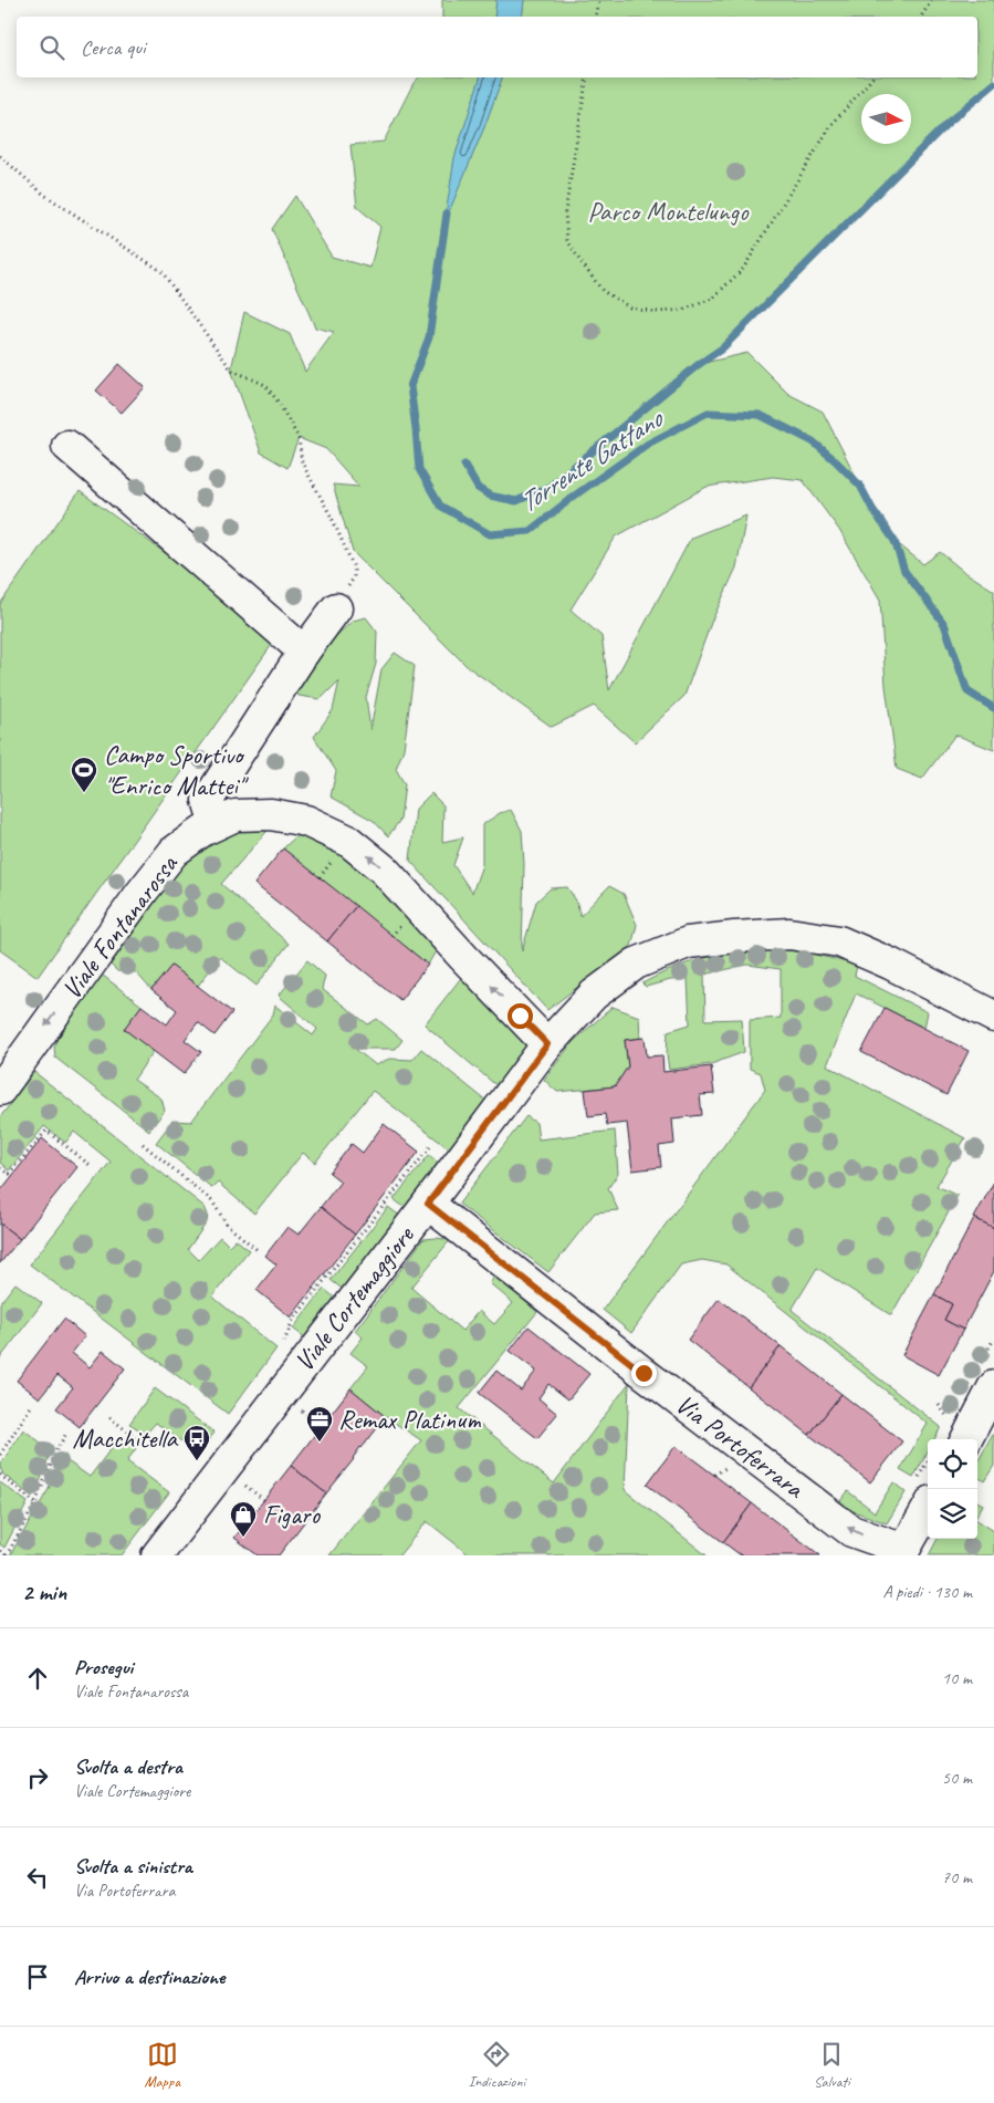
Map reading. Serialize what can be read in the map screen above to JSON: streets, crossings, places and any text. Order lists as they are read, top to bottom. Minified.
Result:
{"streets":{"street":["Viale Fontanarossa","Viale Cortemaggiore","Via Portoferrara"]},"crossings":[["Viale Fontanarossa","Viale Cortemaggiore"],["Viale Cortemaggiore","Via Portoferrara"]],"one_way":["Via Portoferrara"],"water":["Torrente Gattano"],"parks":["Parco Montelungo"],"places":{"sports":["Campo Sportivo \"Enrico Mattei\""],"office":["Remax Platinum"],"bus stop":["Macchitella"],"shop":["Figaro"]},"north":"right","page":{"search":"Cerca qui","heading":["2 min","A piedi · 130 m"],"list":[["Prosegui","Viale Fontanarossa","10 m"],["Svolta a destra","Viale Cortemaggiore","50 m"],["Svolta a sinistra","Via Portoferrara","70 m"],"Arrivo a destinazione"],"nav":["Mappa","Indicazioni","Salvati"]}}
